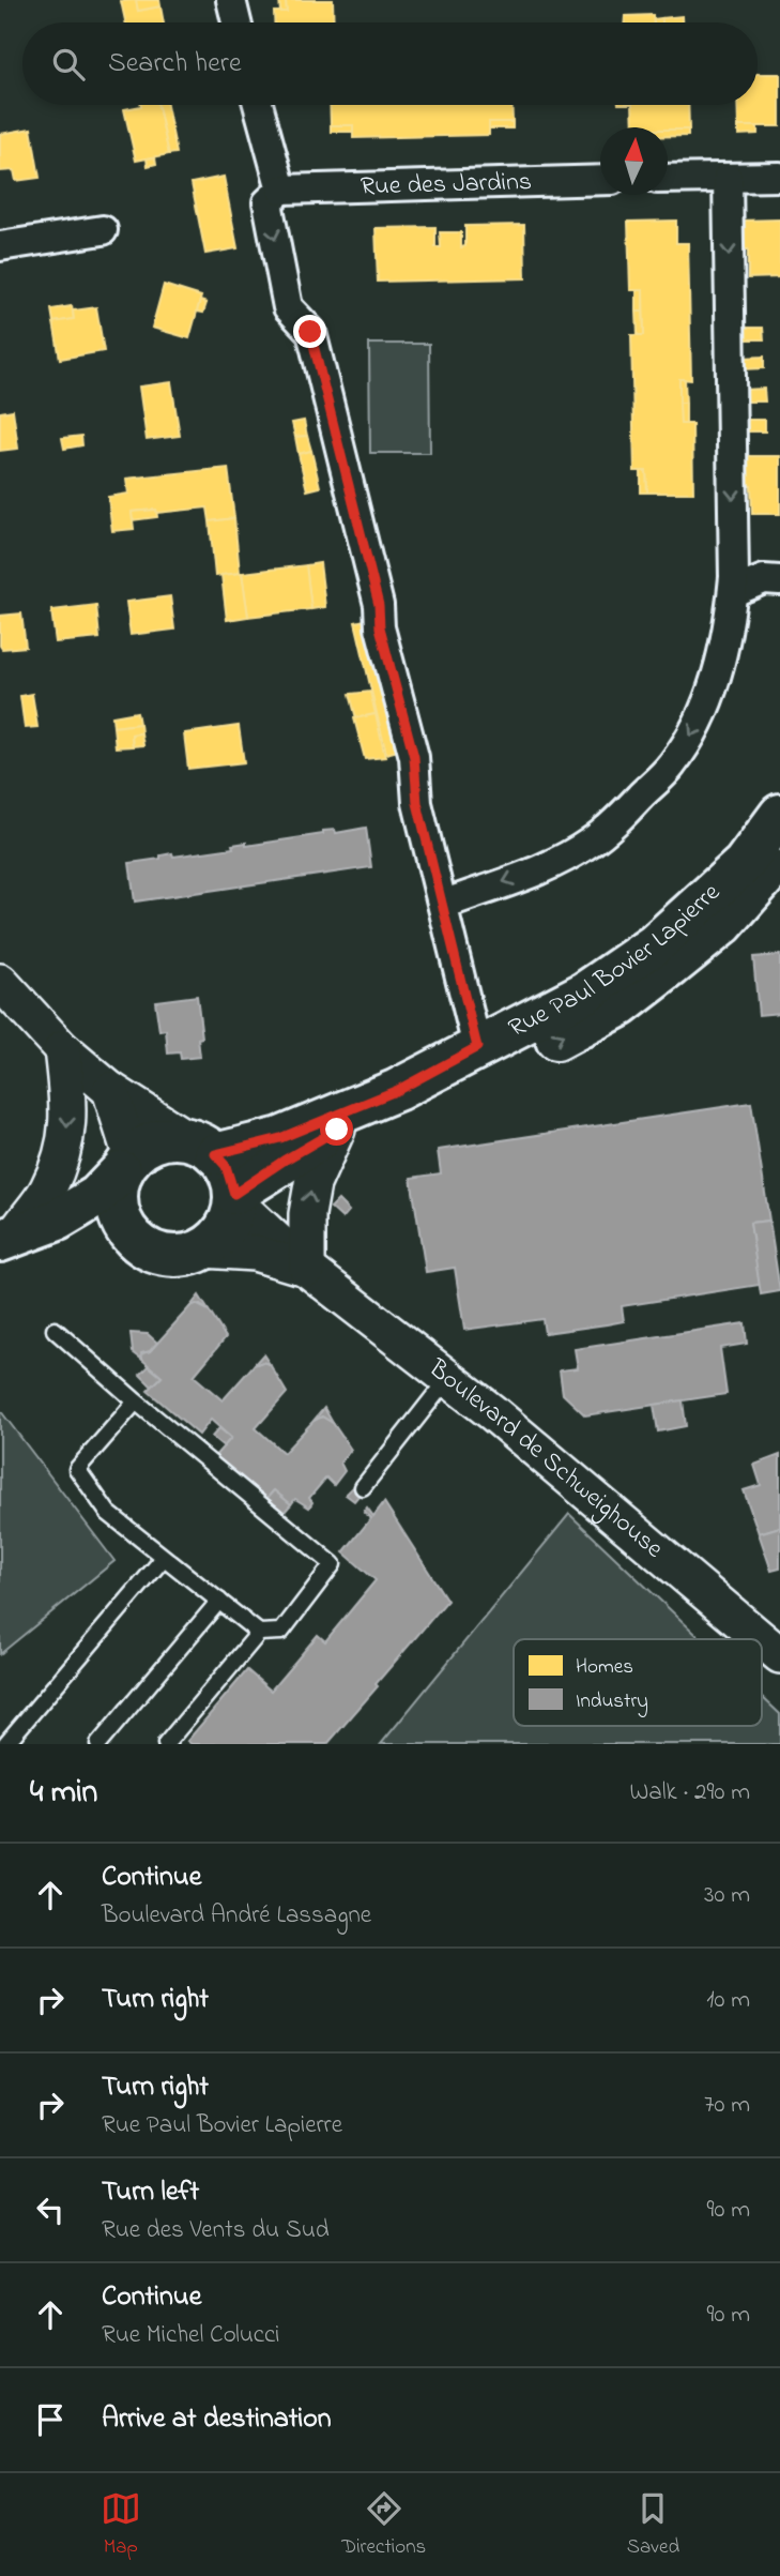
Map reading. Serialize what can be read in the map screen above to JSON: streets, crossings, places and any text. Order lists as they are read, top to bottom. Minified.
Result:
{"streets":{"main road":["Rue Paul Bovier Lapierre"],"street":["Rue des Jardins","Boulevard de Schweighouse"]},"crossings":[["Rue Paul Bovier Lapierre","Boulevard de Schweighouse"]],"legend":["Homes","Industry"],"north":"top","page":{"search":"Search here","heading":["4 min","Walk · 290 m"],"list":[["Continue","Boulevard André Lassagne","30 m"],["Turn right","10 m"],["Turn right","Rue Paul Bovier Lapierre","70 m"],["Turn left","Rue des Vents du Sud","90 m"],["Continue","Rue Michel Colucci","90 m"],"Arrive at destination"],"nav":["Map","Directions","Saved"]}}
